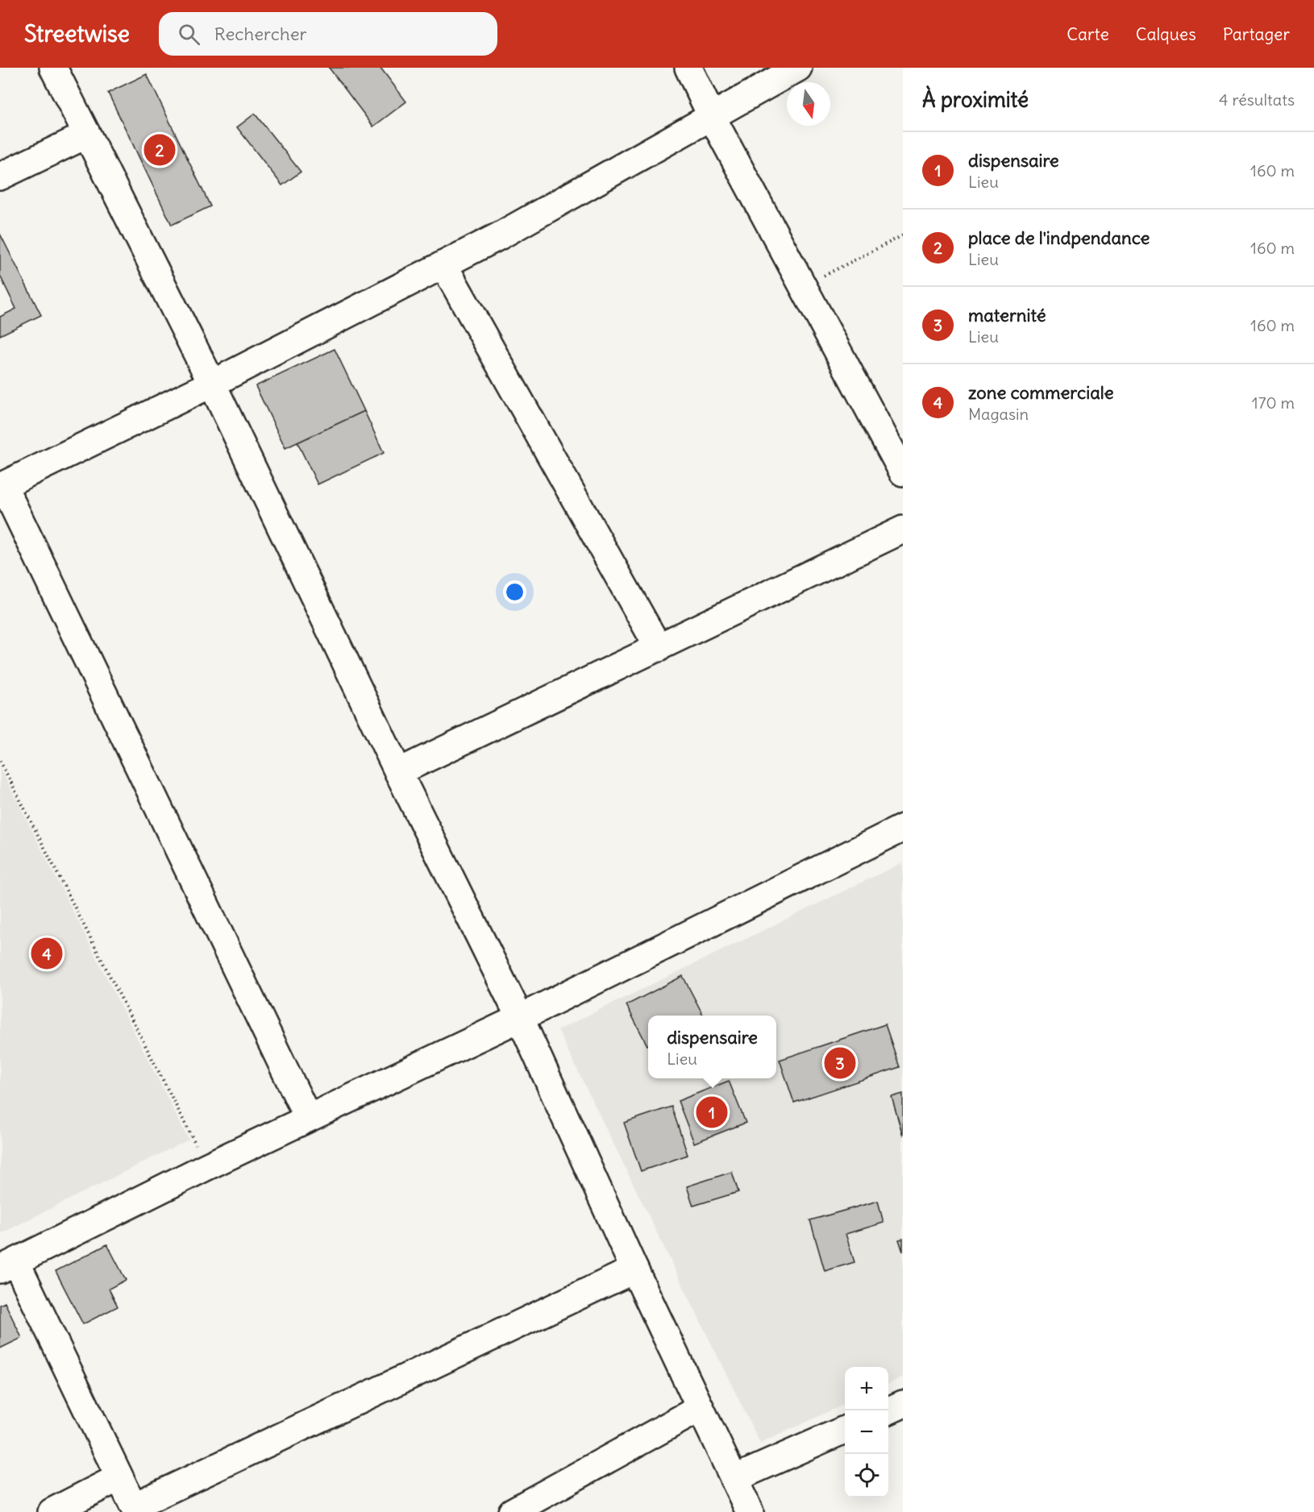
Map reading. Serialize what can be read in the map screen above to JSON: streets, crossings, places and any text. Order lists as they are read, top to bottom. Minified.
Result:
{"north":"bottom","page":{"header":"Streetwise","search":"Rechercher","nav":["Carte","Calques","Partager"],"heading":["À proximité","4 résultats"],"list":[{"mark":"1","name":"dispensaire","note":"Lieu","value":"160 m"},{"mark":"2","name":"place de l'indpendance","note":"Lieu","value":"160 m"},{"mark":"3","name":"maternité","note":"Lieu","value":"160 m"},{"mark":"4","name":"zone commerciale","note":"Magasin","value":"170 m"}],"pins":["2","4","3","1"],"popup":["dispensaire","Lieu"],"map_buttons":["+","−"]}}
